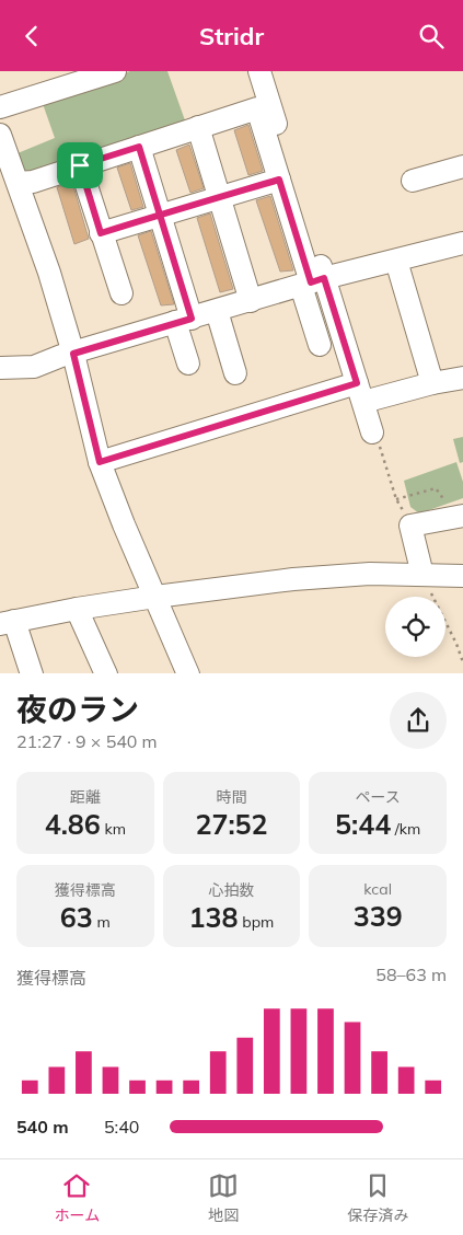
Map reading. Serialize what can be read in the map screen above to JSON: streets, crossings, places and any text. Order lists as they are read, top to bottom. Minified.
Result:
{"page":{"header":"Stridr","heading":["夜のラン","21:27 · 9 × 540 m"],"stats":[["距離","4.86 km"],["時間","27:52"],["ペース","5:44 /km"],["獲得標高","63 m"],["心拍数","138 bpm"],["kcal","339"]],"chart":["獲得標高","58–63 m"],"list":[{"name":"540 m","note":"5:40"}],"tabs":["ホーム","地図","保存済み"]}}
